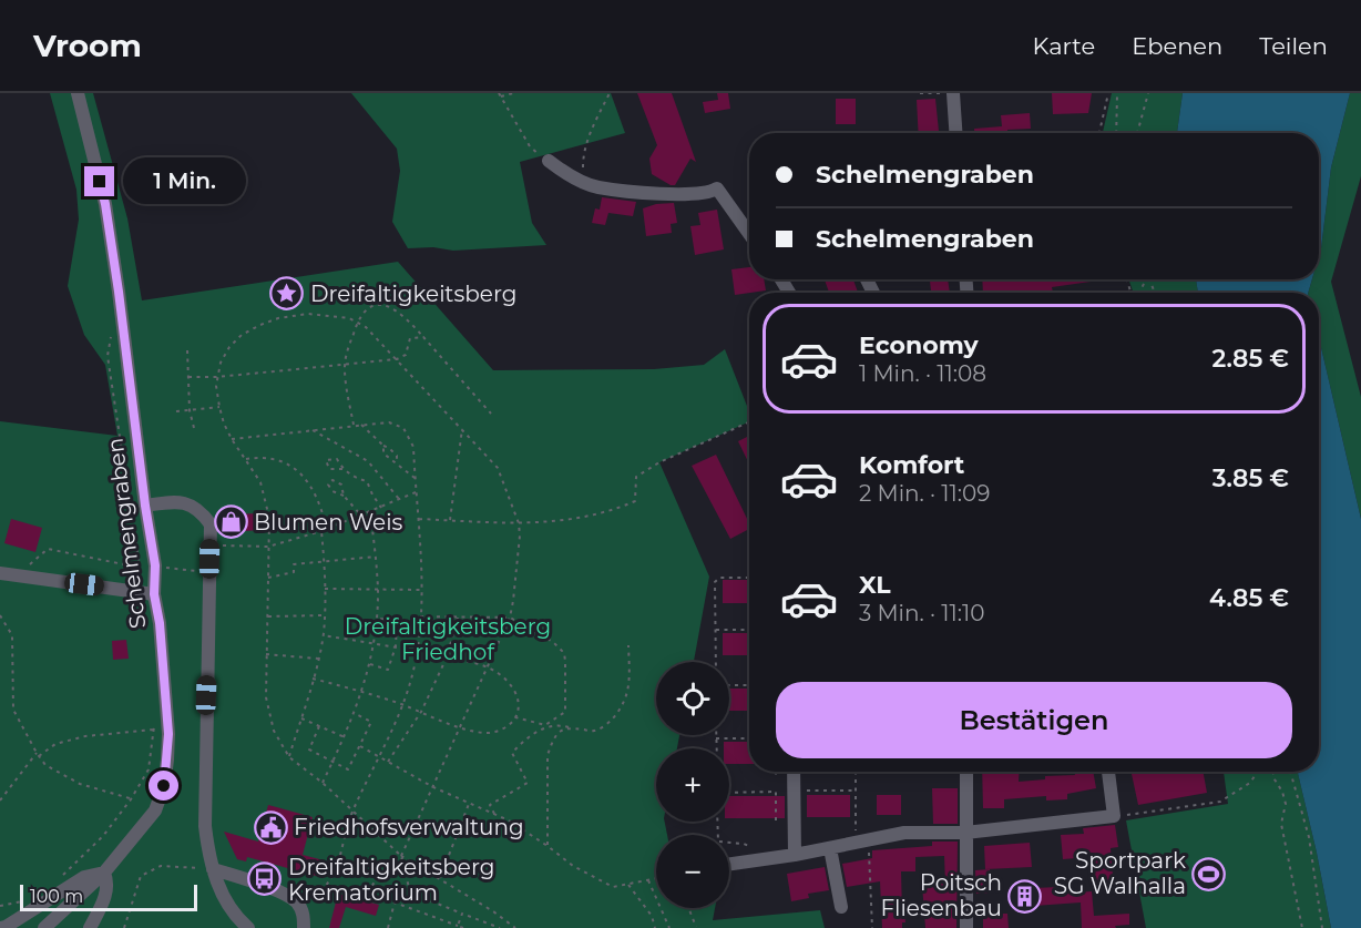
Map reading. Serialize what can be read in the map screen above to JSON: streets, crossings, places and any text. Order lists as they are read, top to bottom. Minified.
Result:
{"streets":{"street":["Schelmengraben"]},"parks":["Dreifaltigkeitsberg Friedhof"],"places":{"place":["Dreifaltigkeitsberg"],"shop":["Blumen Weis"],"public building":["Friedhofsverwaltung"],"sports":["Sportpark SG Walhalla"],"bus stop":["Dreifaltigkeitsberg Krematorium"],"building":["Poitsch Fliesenbau"]},"scale_bar":"100 m","page":{"header":"Vroom","nav":["Karte","Ebenen","Teilen"],"banner":["Schelmengraben","Schelmengraben"],"bubble":"1 Min.","list":[{"name":"Economy","note":"1 Min. · 11:08","value":"2.85 €"},{"name":"Komfort","note":"2 Min. · 11:09","value":"3.85 €"},{"name":"XL","note":"3 Min. · 11:10","value":"4.85 €"}],"map_buttons":["+","−"],"buttons":"Bestätigen","scale":"100 m"}}
